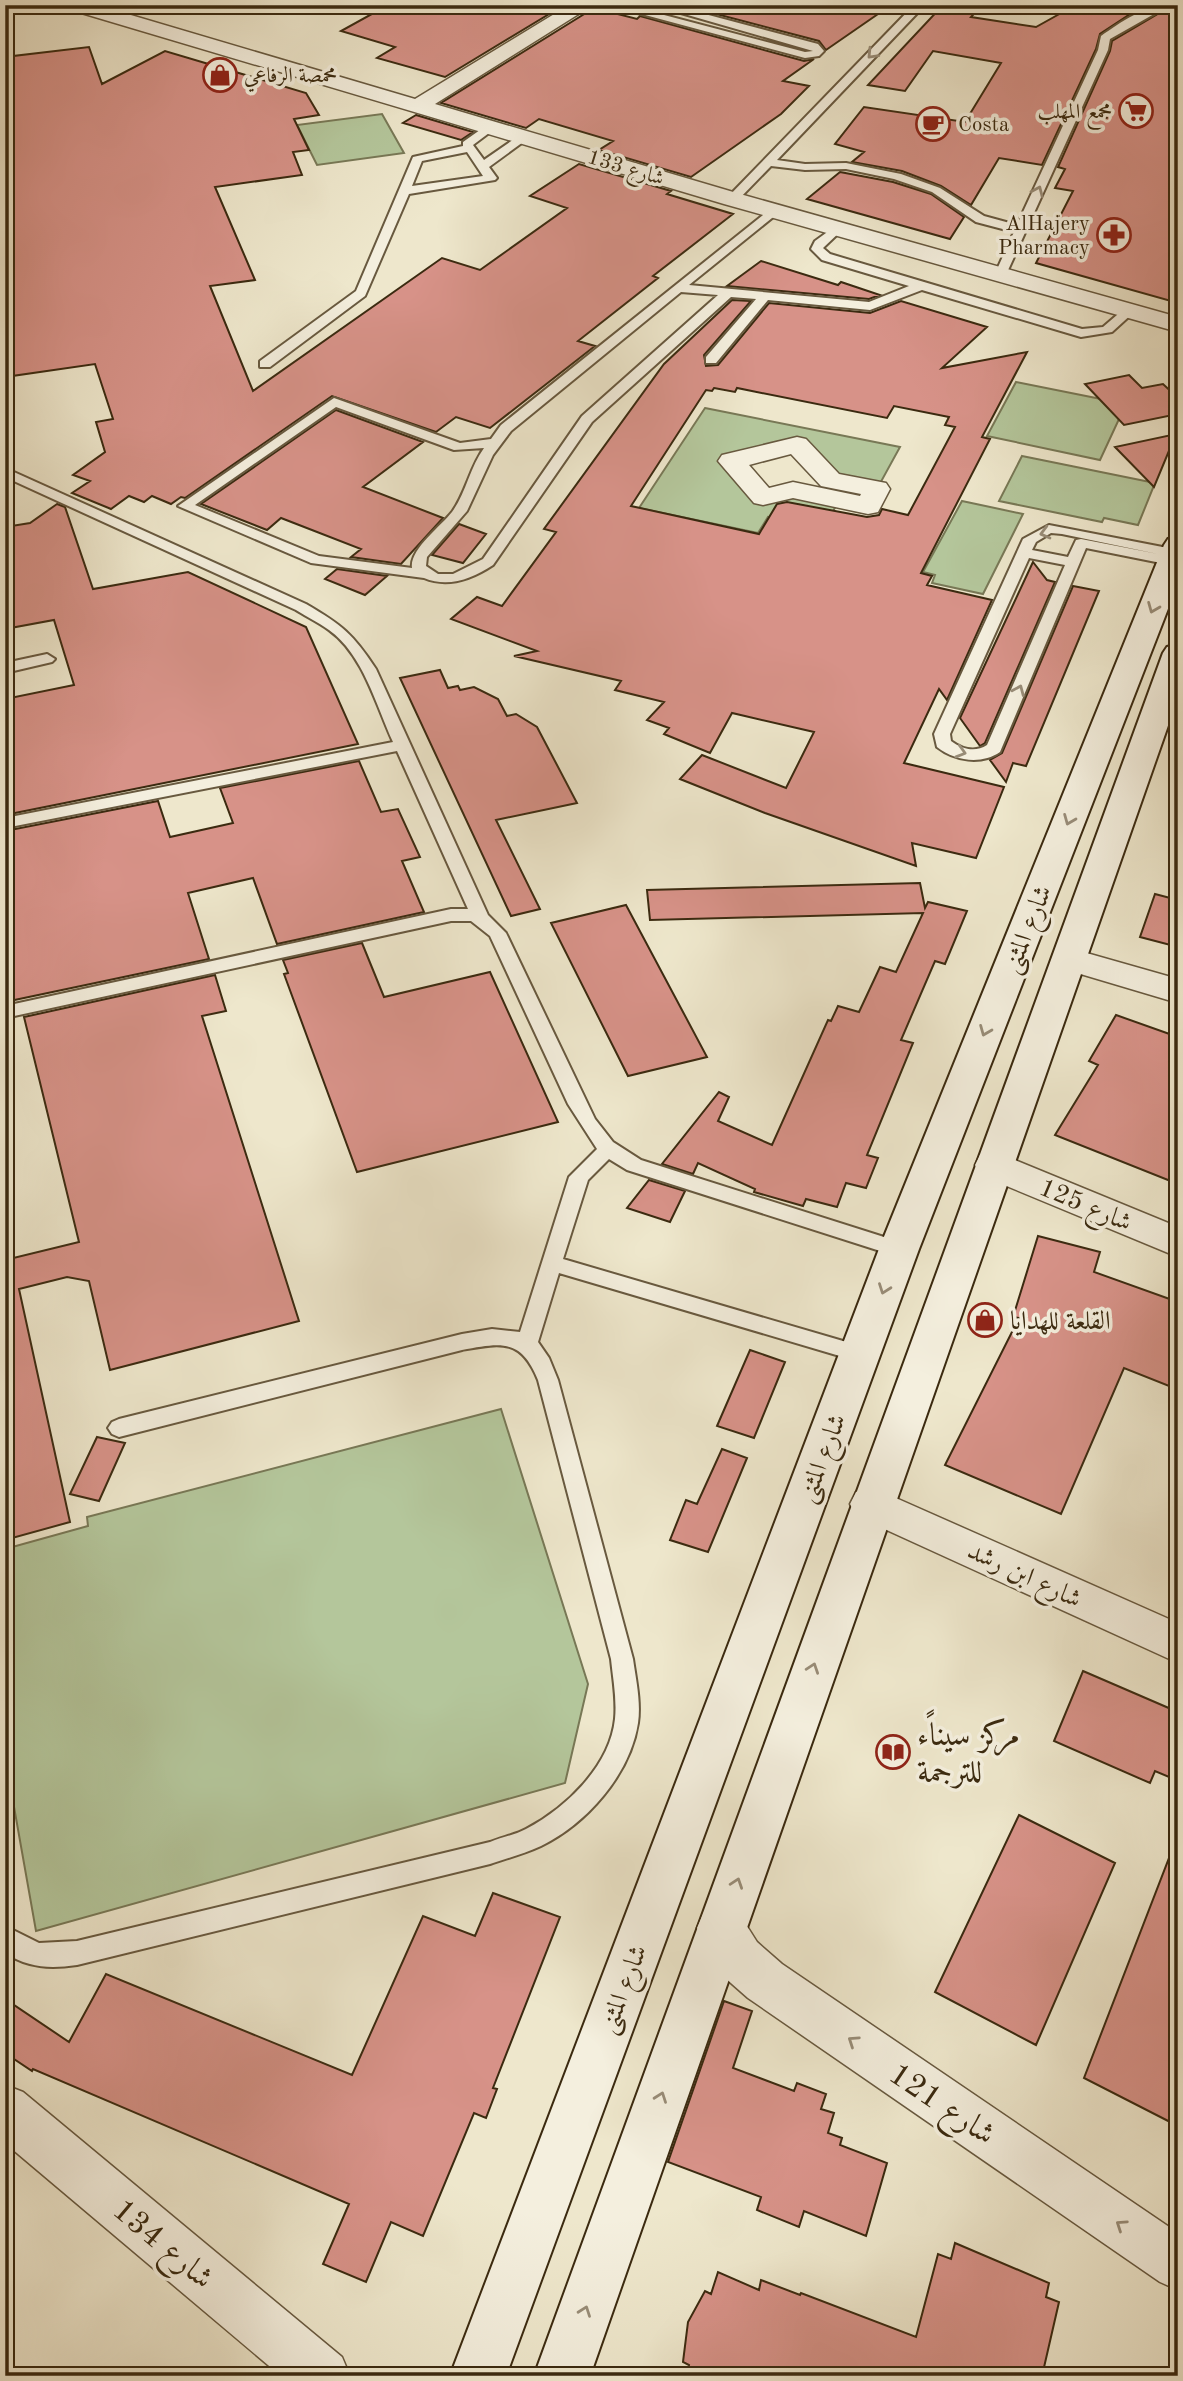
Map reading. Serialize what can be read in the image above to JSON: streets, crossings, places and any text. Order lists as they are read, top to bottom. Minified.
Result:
{"streets":{"street":["شارع 133","شارع المثنى","شارع 125","شارع ابن رشد","شارع 121","شارع 134"]},"crossings":[["شارع المثنى","شارع 125"],["شارع المثنى","شارع ابن رشد"],["شارع المثنى","شارع 121"]],"one_way":["شارع 121"],"places":{"shop":["محمصة الرفاعي","القلعة للهدايا"],"supermarket":["مجمع المهلب"],"cafe":["Costa"],"pharmacy":["AlHajery Pharmacy"],"library":["مركز سيناًء للترجمة"]}}
